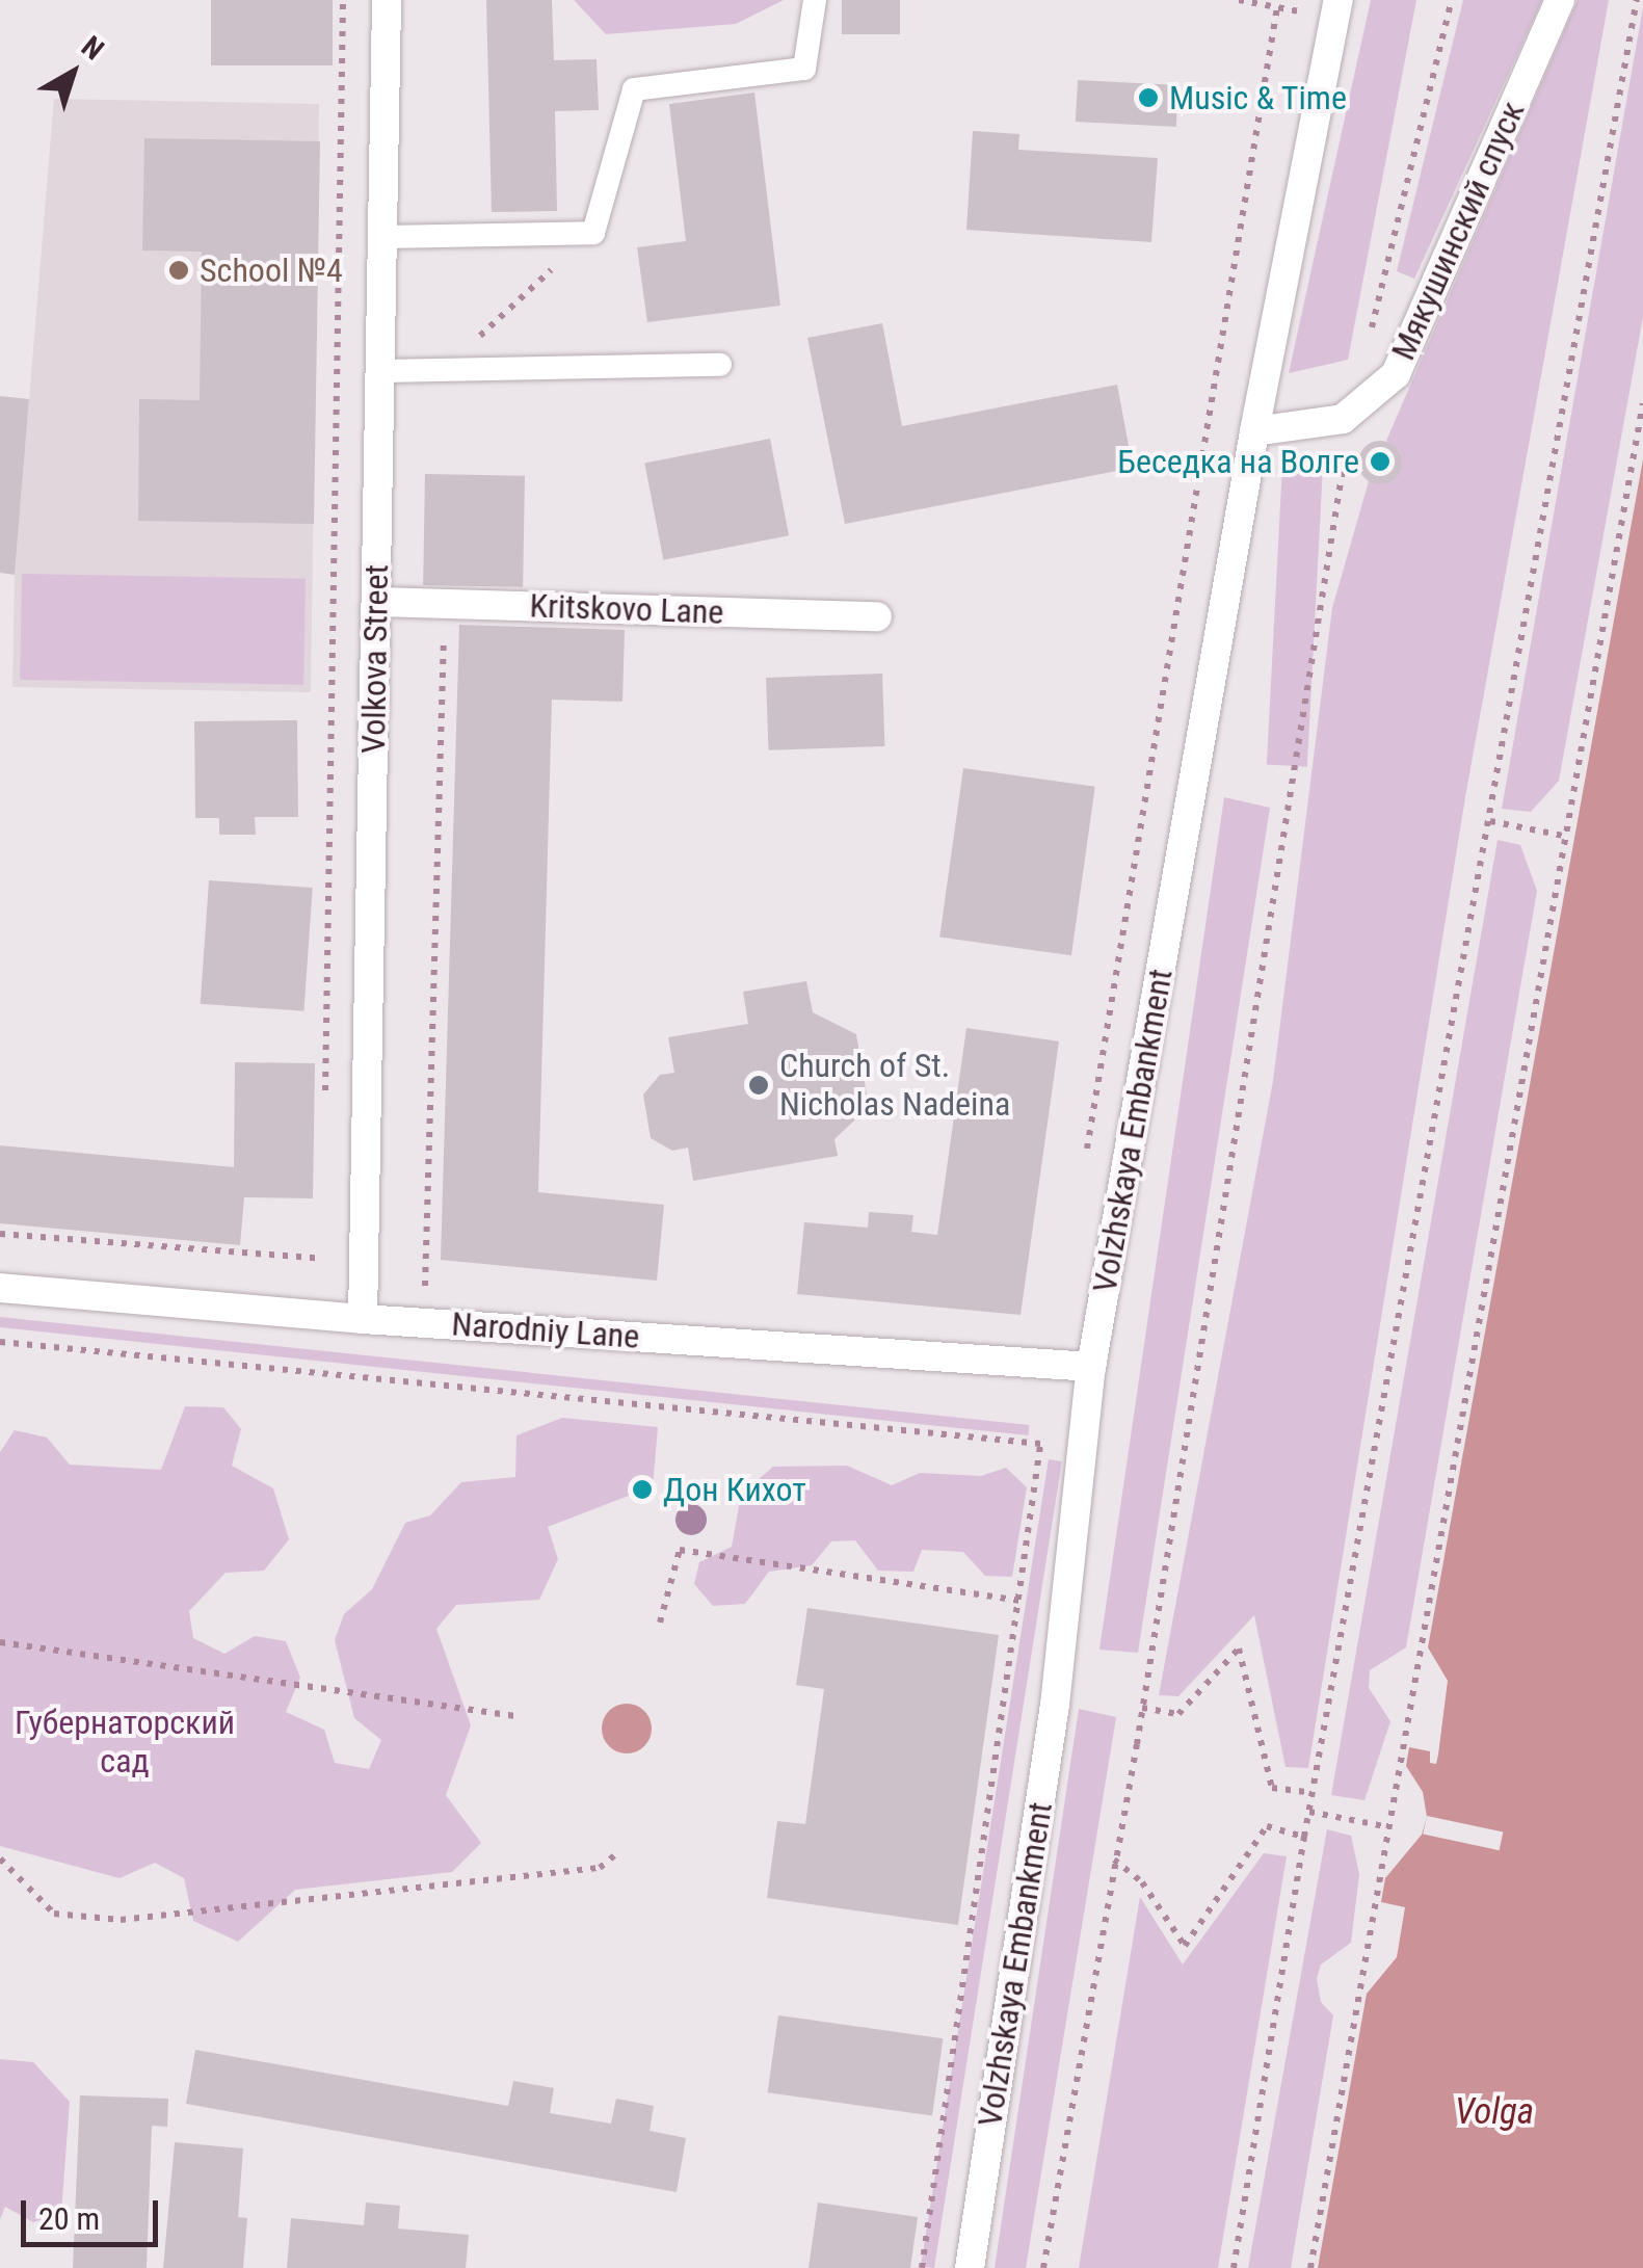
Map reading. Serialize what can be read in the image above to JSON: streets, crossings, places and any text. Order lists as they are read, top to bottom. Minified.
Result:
{"streets":{"street":["Мякушинский спуск","Kritskovo Lane","Volkova Street","Volzhskaya Embankment","Narodniy Lane"]},"crossings":[["Мякушинский спуск","Volzhskaya Embankment"],["Kritskovo Lane","Volkova Street"],["Volkova Street","Narodniy Lane"],["Volzhskaya Embankment","Narodniy Lane"]],"water":["Volga"],"parks":["Губернаторский сад"],"places":["Music & Time","School №4","Беседка на Волге","Church of St. Nicholas Nadeina","Дон Кихот"],"scale_bar":"20 m","north":"top right"}
